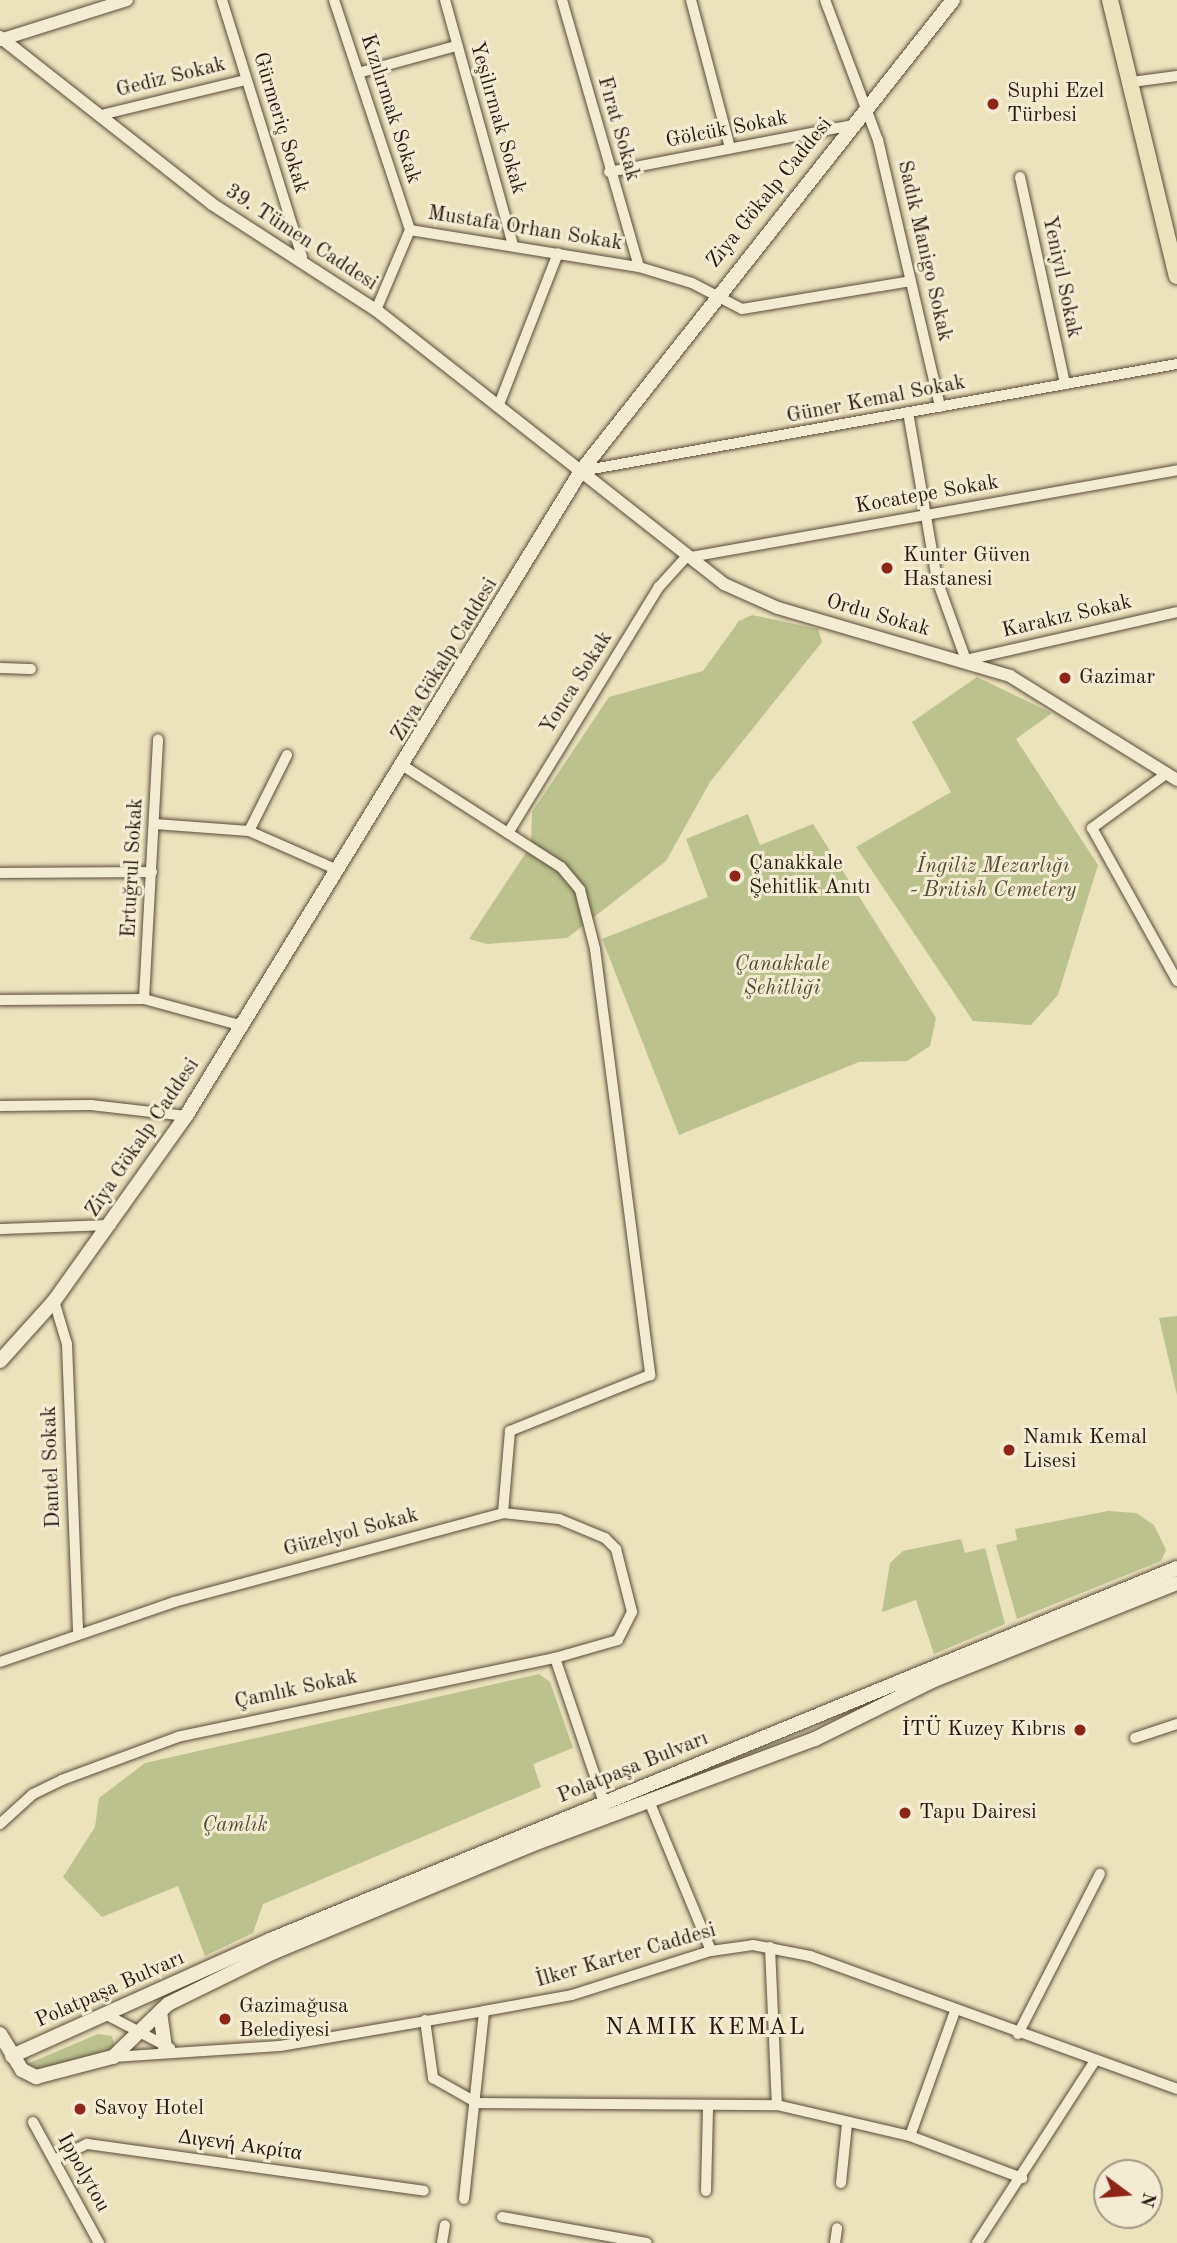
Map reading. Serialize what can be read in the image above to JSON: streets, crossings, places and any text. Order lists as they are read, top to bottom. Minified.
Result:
{"streets":{"main road":["Ziya Gökalp Caddesi","Polatpaşa Bulvarı"],"street":["Gediz Sokak","Kızılırmak Sokak","Yeşilırmak Sokak","Gürmeriç Sokak","Fırat Sokak","Gölcük Sokak","Mustafa Orhan Sokak","39. Tümen Caddesi","Sadık Manigo Sokak","Yeniyıl Sokak","Güner Kemal Sokak","Kocatepe Sokak","Ordu Sokak","Karakız Sokak","Yonca Sokak","Ertuğrul Sokak","Dantel Sokak","Güzelyol Sokak","Çamlık Sokak","İlker Karter Caddesi","Διγενή Ακρίτα","Ippolytou"]},"crossings":[["Gediz Sokak","Gürmeriç Sokak"],["Gediz Sokak","39. Tümen Caddesi"],["Kızılırmak Sokak","Mustafa Orhan Sokak"],["Yeşilırmak Sokak","Mustafa Orhan Sokak"],["Gürmeriç Sokak","39. Tümen Caddesi"],["Fırat Sokak","Gölcük Sokak"],["Fırat Sokak","Mustafa Orhan Sokak"],["Gölcük Sokak","Ziya Gökalp Caddesi"],["Ziya Gökalp Caddesi","Mustafa Orhan Sokak"],["Ziya Gökalp Caddesi","39. Tümen Caddesi"],["Ziya Gökalp Caddesi","Sadık Manigo Sokak"],["Ziya Gökalp Caddesi","Güner Kemal Sokak"],["Ziya Gökalp Caddesi","Ordu Sokak"],["Ziya Gökalp Caddesi","Dantel Sokak"],["Mustafa Orhan Sokak","39. Tümen Caddesi"],["Mustafa Orhan Sokak","Sadık Manigo Sokak"],["39. Tümen Caddesi","Güner Kemal Sokak"],["39. Tümen Caddesi","Ordu Sokak"],["Sadık Manigo Sokak","Güner Kemal Sokak"],["Yeniyıl Sokak","Güner Kemal Sokak"],["Güner Kemal Sokak","Ordu Sokak"],["Kocatepe Sokak","Ordu Sokak"],["Kocatepe Sokak","Yonca Sokak"],["Ordu Sokak","Karakız Sokak"],["Ordu Sokak","Yonca Sokak"],["Dantel Sokak","Güzelyol Sokak"],["Güzelyol Sokak","Çamlık Sokak"],["Polatpaşa Bulvarı","İlker Karter Caddesi"],["Διγενή Ακρίτα","Ippolytou"]],"districts":["NAMIK KEMAL"],"parks":["İngiliz Mezarlığı - British Cemetery","Çanakkale Şehitliği","Çamlık"],"places":["Suphi Ezel Türbesi","Kunter Güven Hastanesi","Gazimar","Çanakkale Şehitlik Anıtı","Namık Kemal Lisesi","İTÜ Kuzey Kıbrıs","Tapu Dairesi","Gazimağusa Belediyesi","Savoy Hotel"],"north":"right"}
